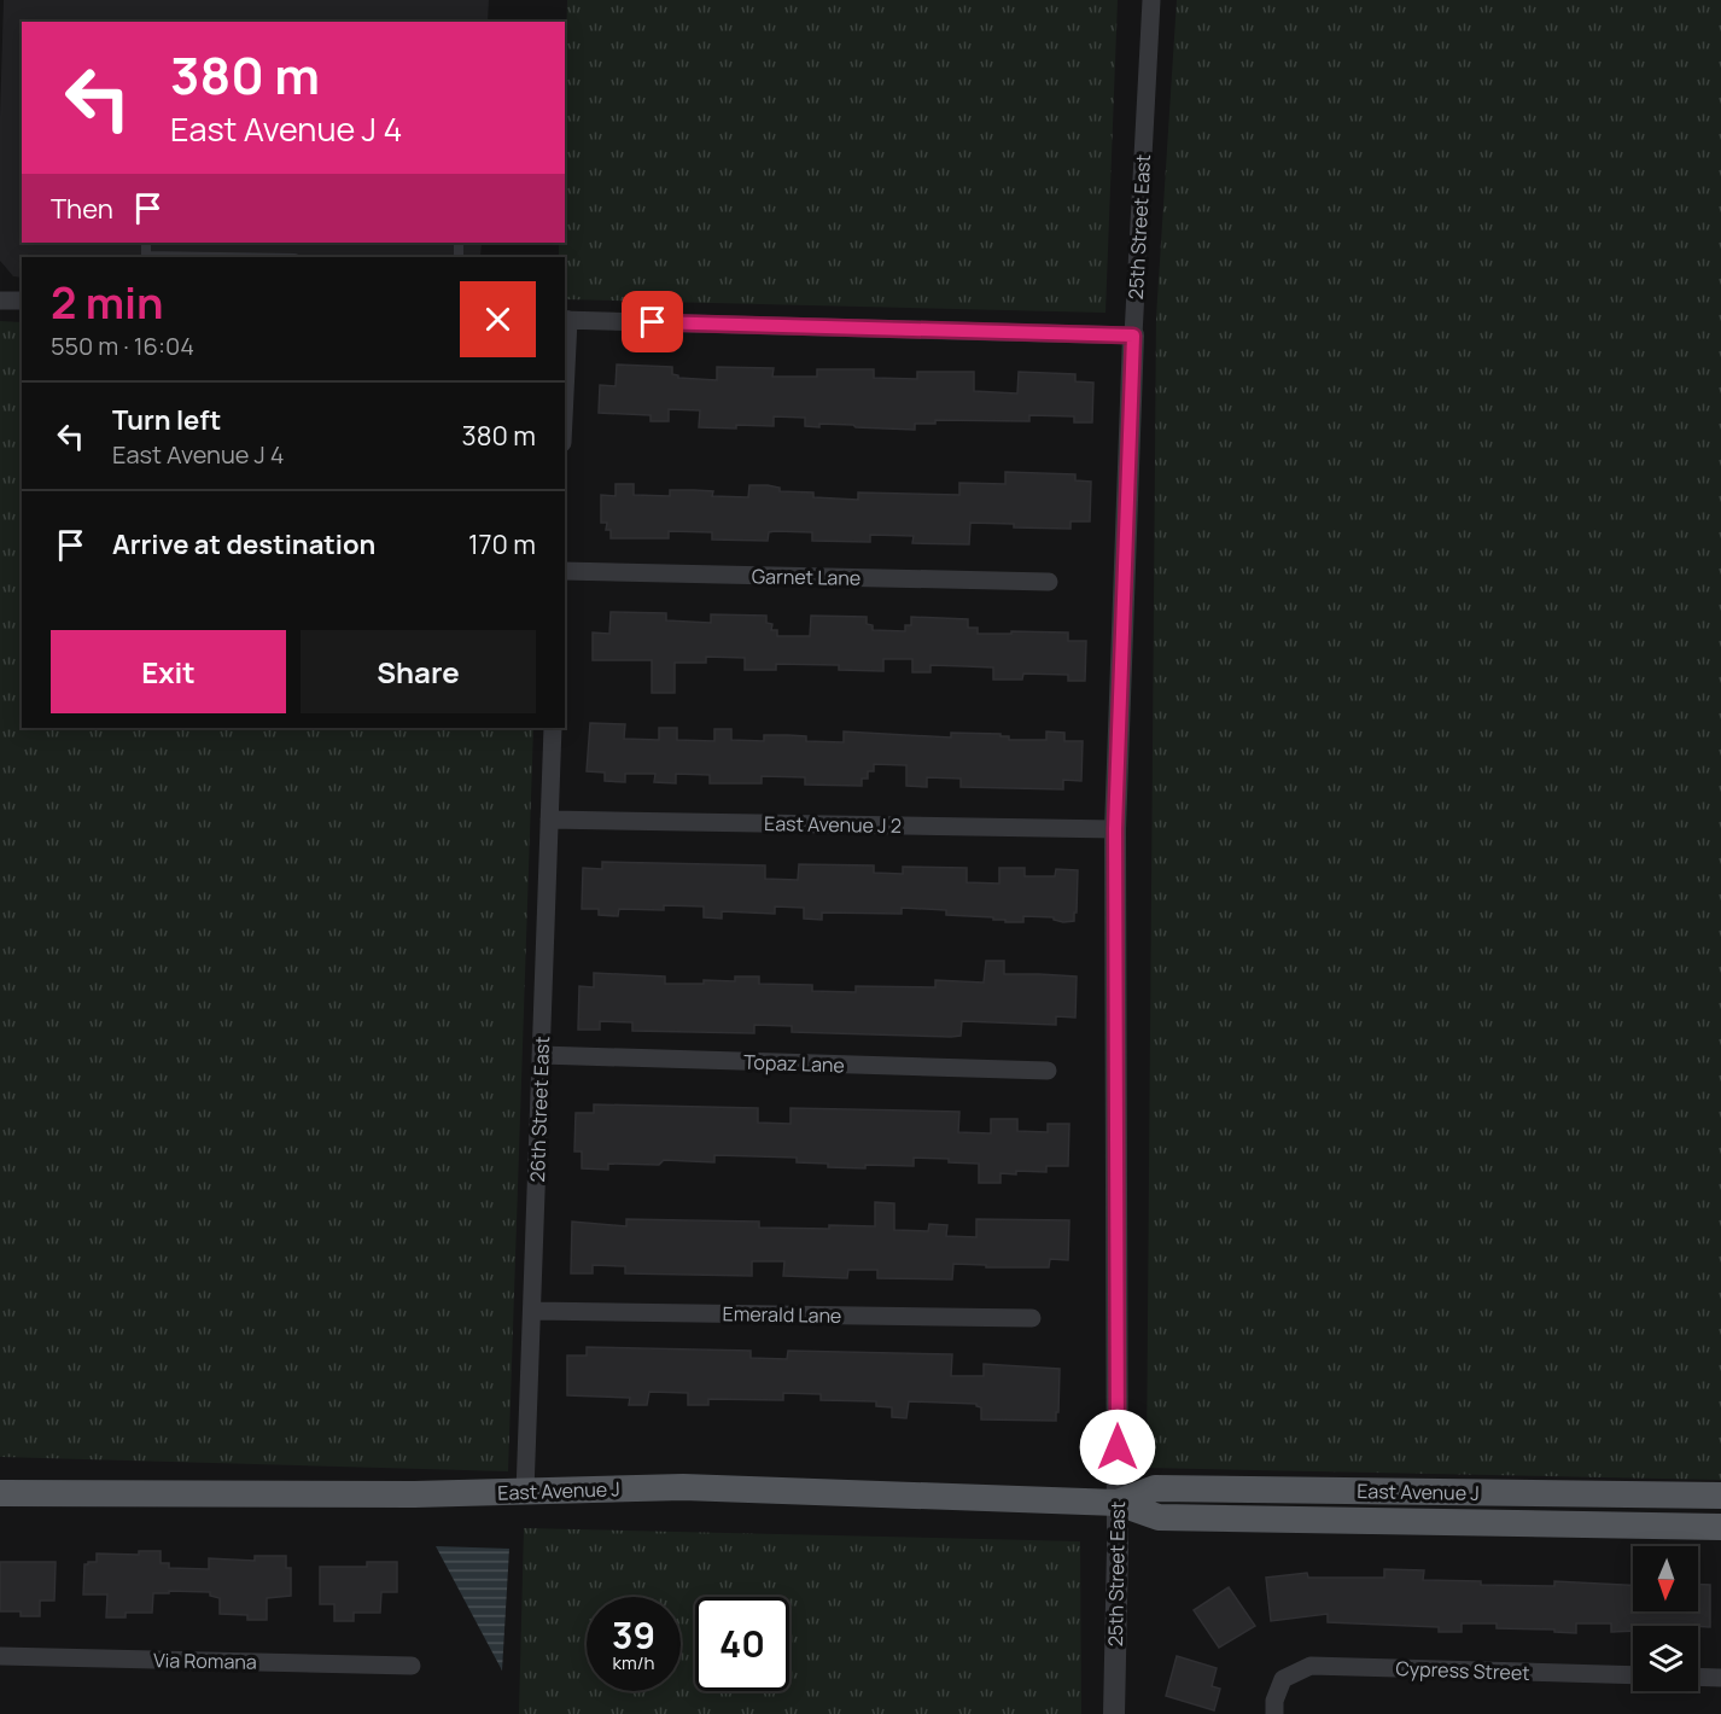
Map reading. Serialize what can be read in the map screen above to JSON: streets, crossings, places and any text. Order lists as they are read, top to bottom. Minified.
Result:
{"streets":{"main road":["East Avenue J"],"street":["25th Street East","Garnet Lane","East Avenue J 2","Topaz Lane","26th Street East","Emerald Lane","Via Romana","Cypress Street"]},"crossings":[["25th Street East","East Avenue J 2"],["25th Street East","East Avenue J"],["East Avenue J 2","26th Street East"],["Topaz Lane","26th Street East"],["26th Street East","Emerald Lane"],["26th Street East","East Avenue J"]],"north":"bottom","page":{"turn":["380 m","East Avenue J 4"],"then":"Then","heading":["2 min","550 m · 16:04"],"list":[{"name":"Turn left","note":"East Avenue J 4","value":"380 m"},{"name":"Arrive at destination","value":"170 m"}],"buttons":["Exit","Share"],"speed":"39 km/h","limit":"40"}}
